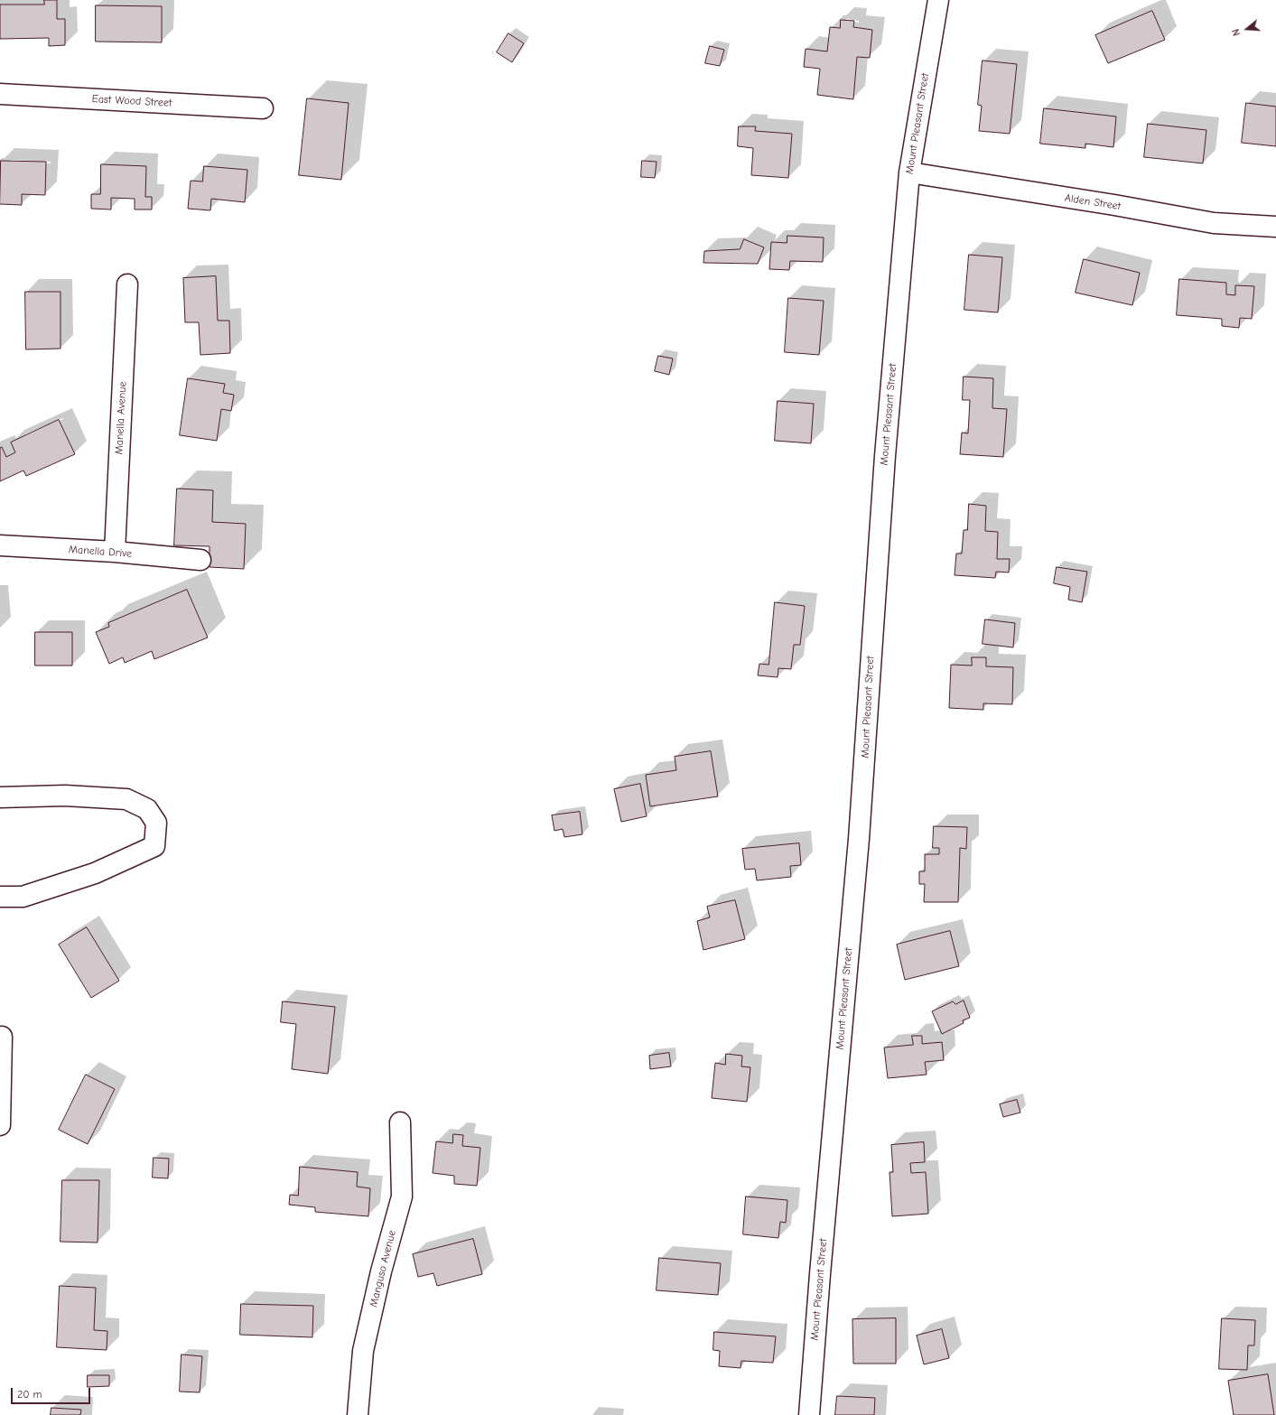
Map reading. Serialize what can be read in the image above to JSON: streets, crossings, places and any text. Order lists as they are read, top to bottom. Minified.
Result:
{"streets":{"street":["East Wood Street","Mount Pleasant Street","Alden Street","Manella Avenue","Manella Drive","Manguso Avenue"]},"crossings":[["Mount Pleasant Street","Alden Street"],["Manella Avenue","Manella Drive"]],"scale_bar":"20 m","north":"left"}
